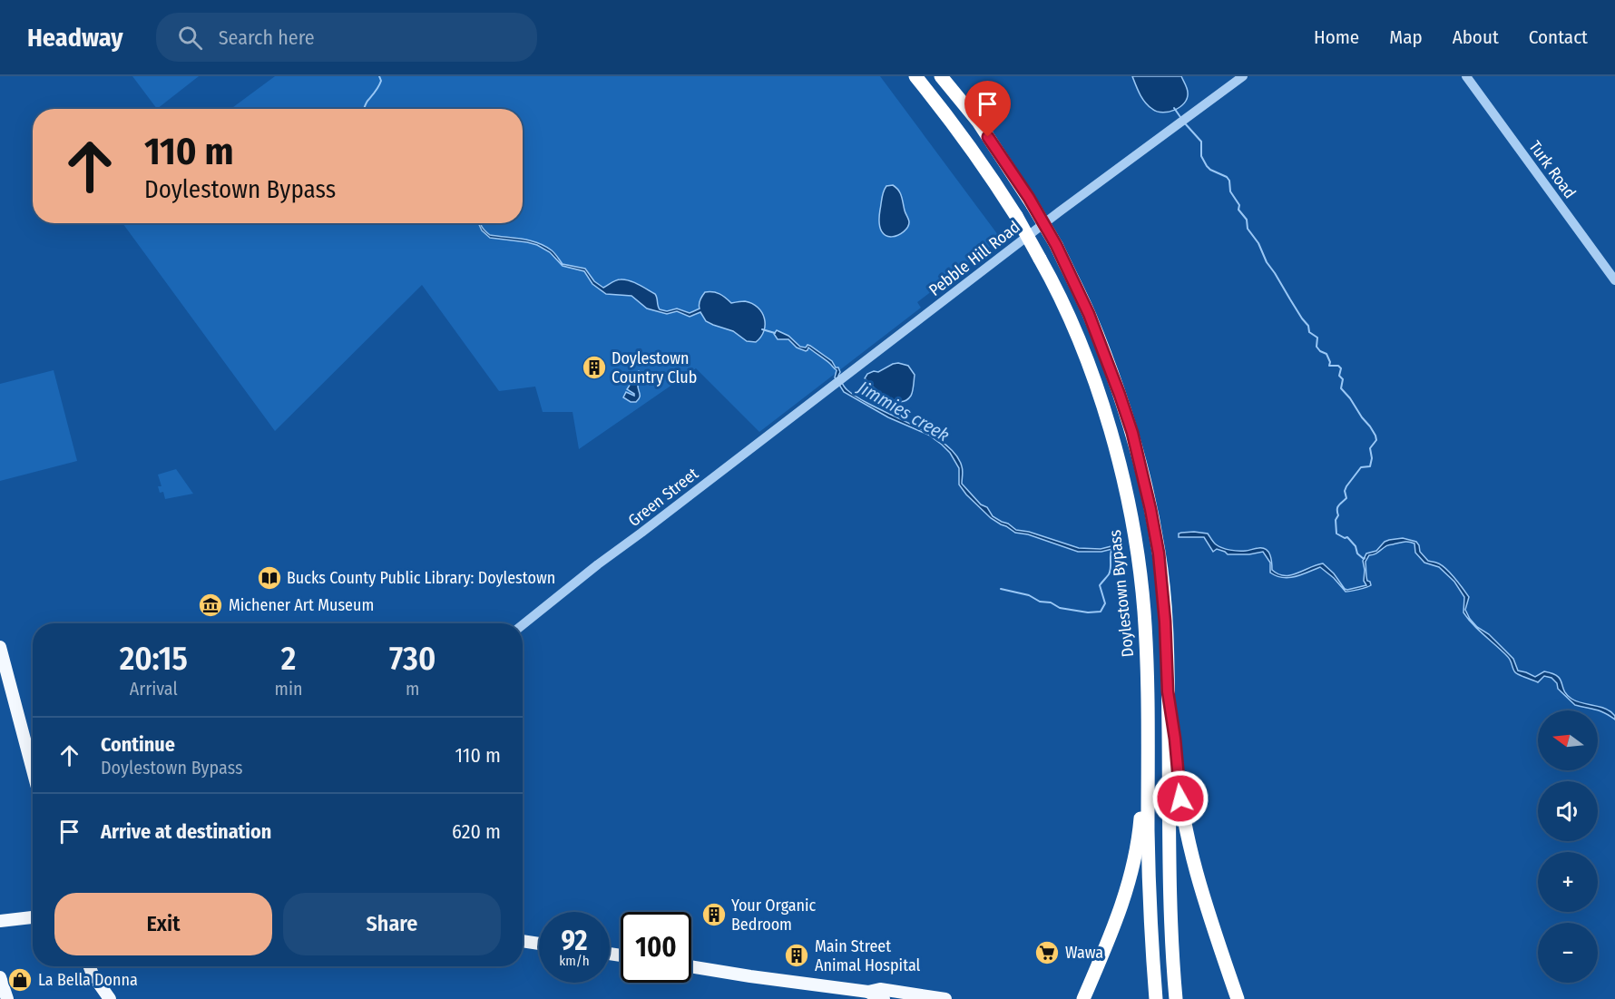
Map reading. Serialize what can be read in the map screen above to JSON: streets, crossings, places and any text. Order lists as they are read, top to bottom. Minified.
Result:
{"streets":{"highway":["Doylestown Bypass"],"street":["Turk Road","Pebble Hill Road","Green Street"]},"crossings":[["Pebble Hill Road","Green Street"]],"water":["Jimmies creek"],"places":{"building":["Doylestown Country Club","Your Organic Bedroom","Main Street Animal Hospital"],"library":["Bucks County Public Library: Doylestown"],"museum":["Michener Art Museum"],"supermarket":["Wawa"],"shop":["La Bella Donna"]},"north":"left","page":{"header":"Headway","search":"Search here","nav":["Home","Map","About","Contact"],"turn":["110 m","Doylestown Bypass"],"eta":["20:15","Arrival","2","min","730","m"],"map_buttons":["+","−"],"list":[{"name":"Continue","note":"Doylestown Bypass","value":"110 m"},{"name":"Arrive at destination","value":"620 m"}],"buttons":["Exit","Share"],"speed":"92 km/h","limit":"100"}}
